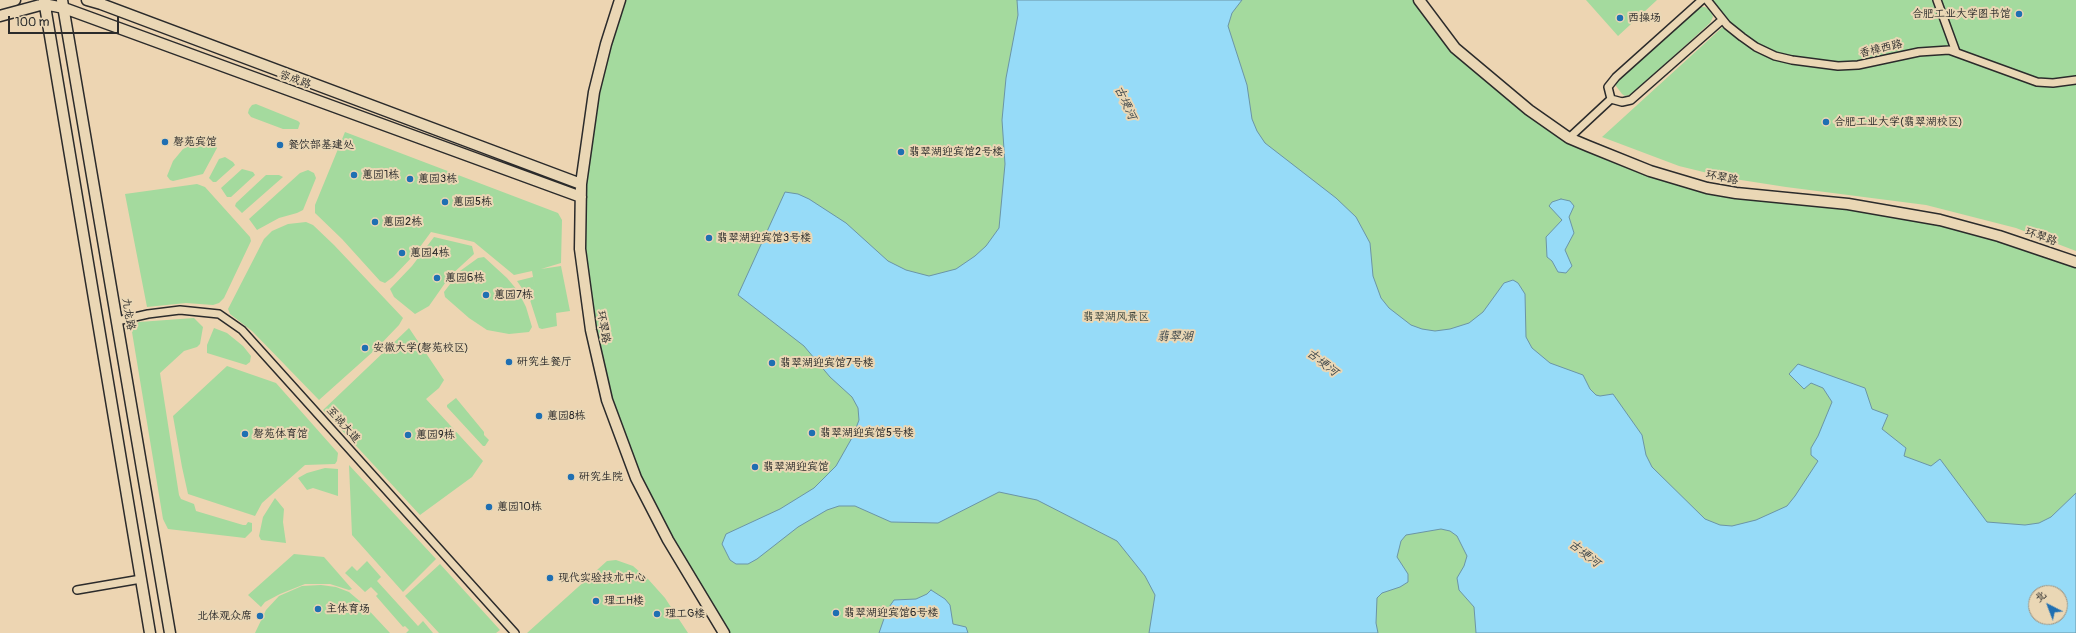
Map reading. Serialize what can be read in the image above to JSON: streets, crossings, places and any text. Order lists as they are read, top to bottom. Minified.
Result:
{"streets":{"street":["香樟西路","容成路","环翠路","九龙路","至诚大道"]},"crossings":[["容成路","环翠路"],["容成路","九龙路"],["九龙路","至诚大道"]],"water":["古埂河","翡翠湖"],"parks":["翡翠湖风景区"],"places":["合肥工业大学图书馆","西操场","合肥工业大学(翡翠湖校区)","磬苑宾馆","餐饮部基建处","翡翠湖迎宾馆2号楼","蕙园1栋","蕙园3栋","蕙园5栋","蕙园2栋","翡翠湖迎宾馆3号楼","蕙园4栋","蕙园6栋","蕙园7栋","安徽大学(磬苑校区)","研究生餐厅","翡翠湖迎宾馆7号楼","蕙园8栋","翡翠湖迎宾馆5号楼","磬苑体育馆","蕙园9栋","翡翠湖迎宾馆","研究生院","蕙园10栋","现代实验技术中心","理工H楼","主体育场","翡翠湖迎宾馆6号楼","理工G楼","北体观众席"],"scale_bar":"100 m","north":"top left"}
